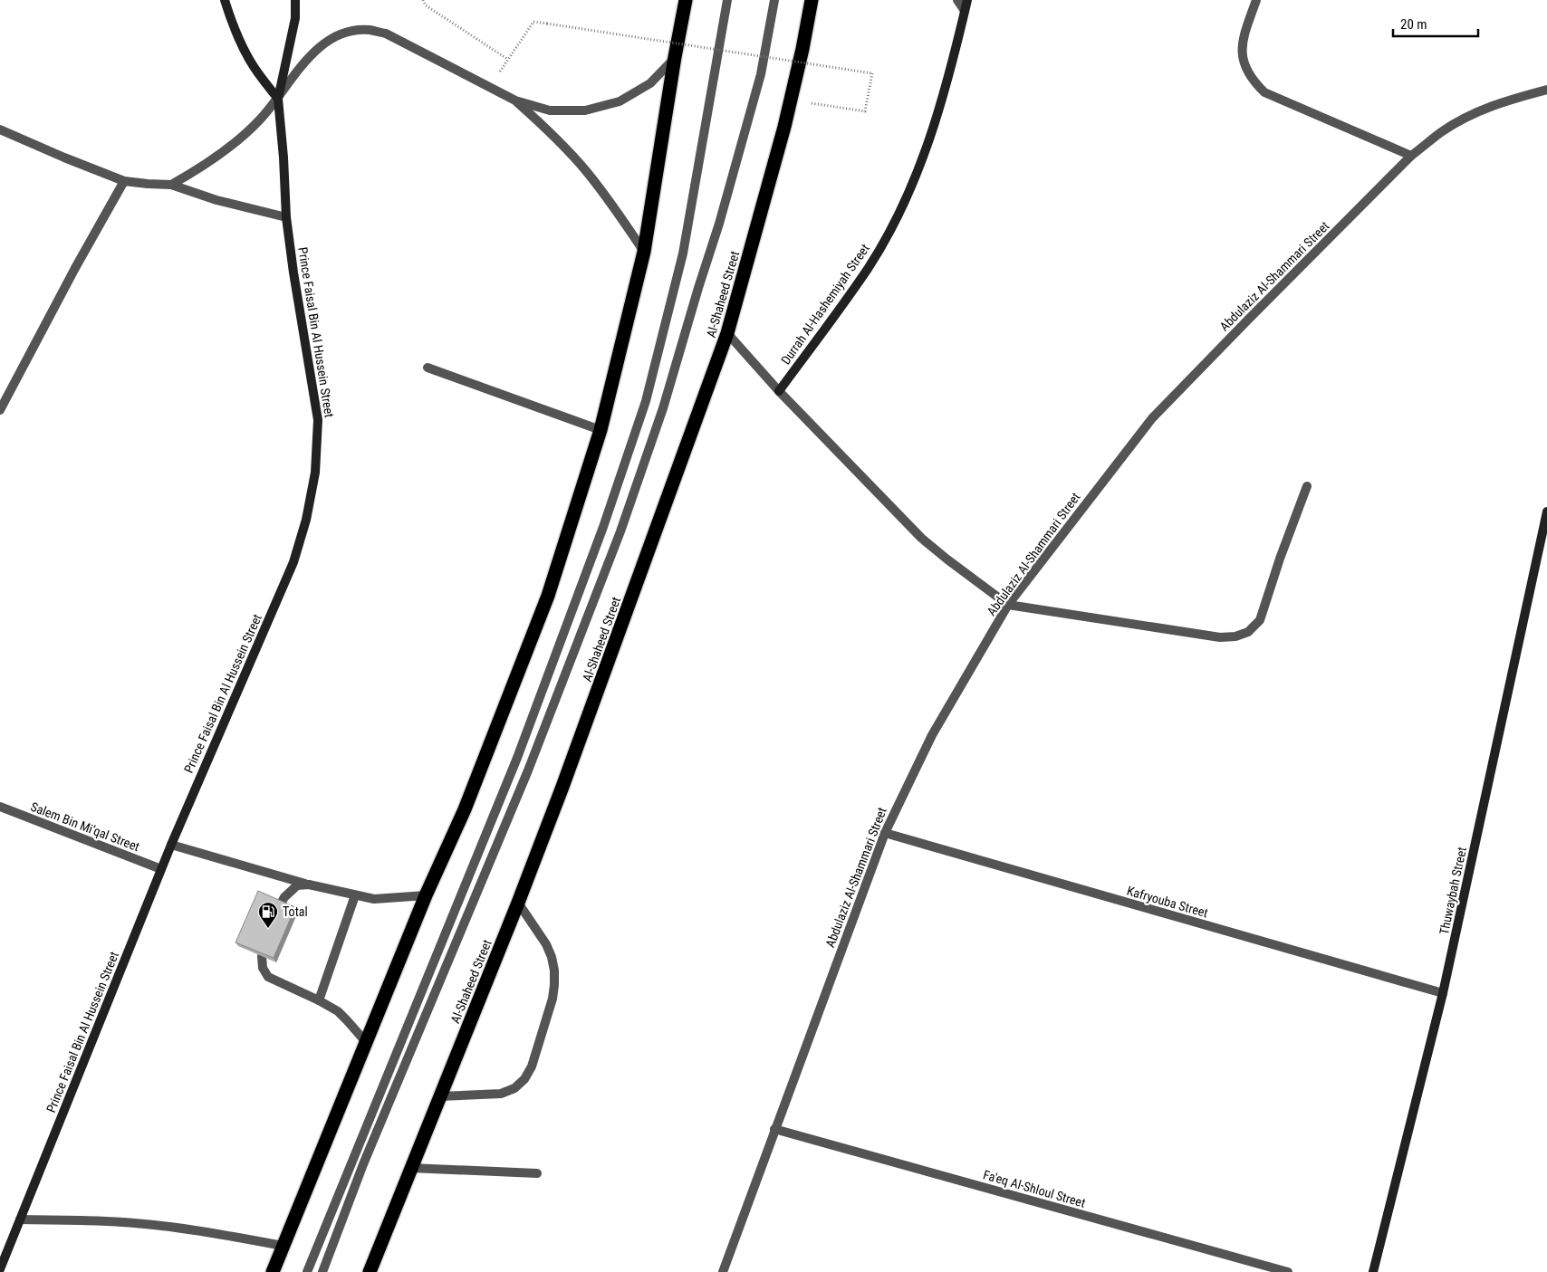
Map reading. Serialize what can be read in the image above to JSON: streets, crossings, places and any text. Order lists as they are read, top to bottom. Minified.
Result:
{"streets":{"highway":["Al-Shaheed Street"],"street":["Abdulaziz Al-Shammari Street","Durrah Al-Hashemiyah Street","Prince Faisal Bin Al Hussein Street","Salem Bin Mi’qal Street","Thuwaybah Street","Kafryouba Street","Fa'eq Al-Shloul Street"]},"crossings":[["Abdulaziz Al-Shammari Street","Kafryouba Street"],["Abdulaziz Al-Shammari Street","Fa'eq Al-Shloul Street"],["Prince Faisal Bin Al Hussein Street","Salem Bin Mi’qal Street"],["Thuwaybah Street","Kafryouba Street"]],"places":{"fuel station":["Total"]},"scale_bar":"20 m"}
